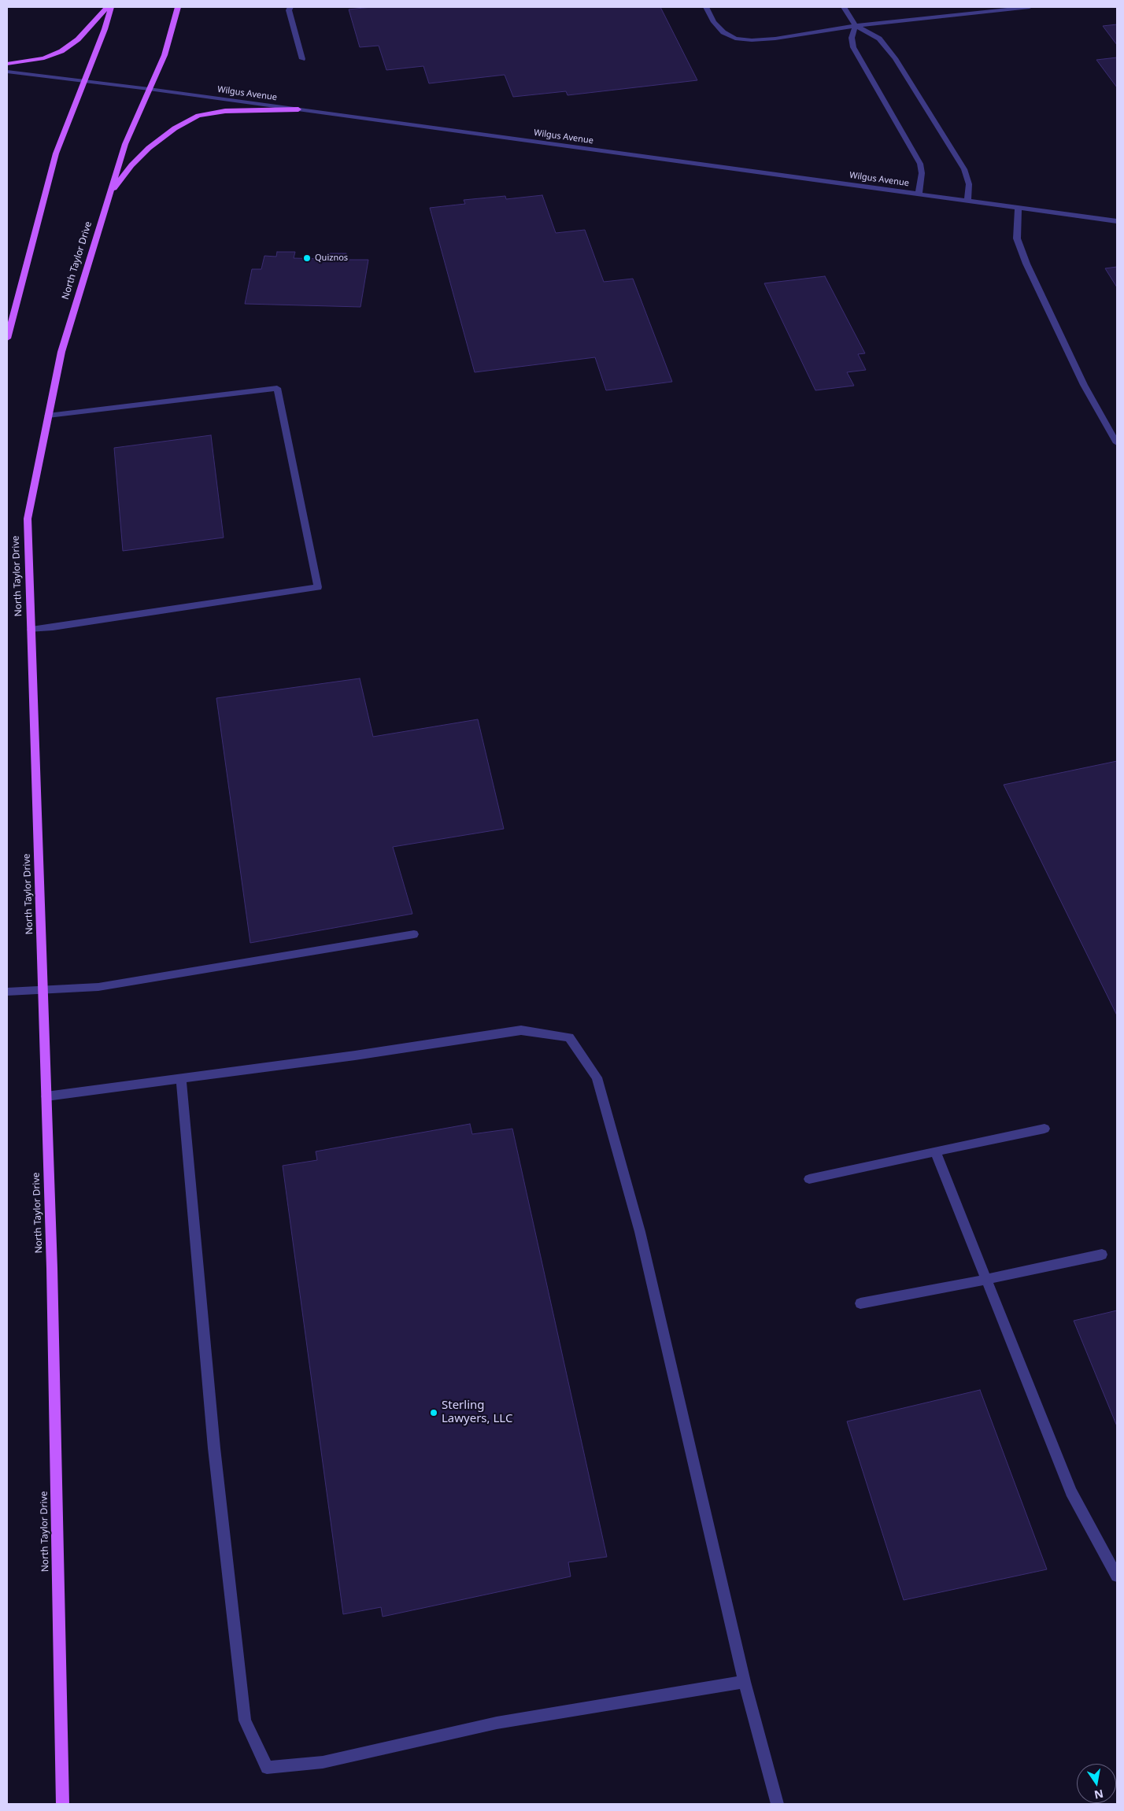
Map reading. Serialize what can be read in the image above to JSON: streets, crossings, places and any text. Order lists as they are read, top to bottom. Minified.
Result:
{"streets":{"main road":["North Taylor Drive"],"street":["Wilgus Avenue"]},"crossings":[["Wilgus Avenue","North Taylor Drive"]],"places":["Quiznos","Sterling Lawyers, LLC"],"north":"bottom"}
